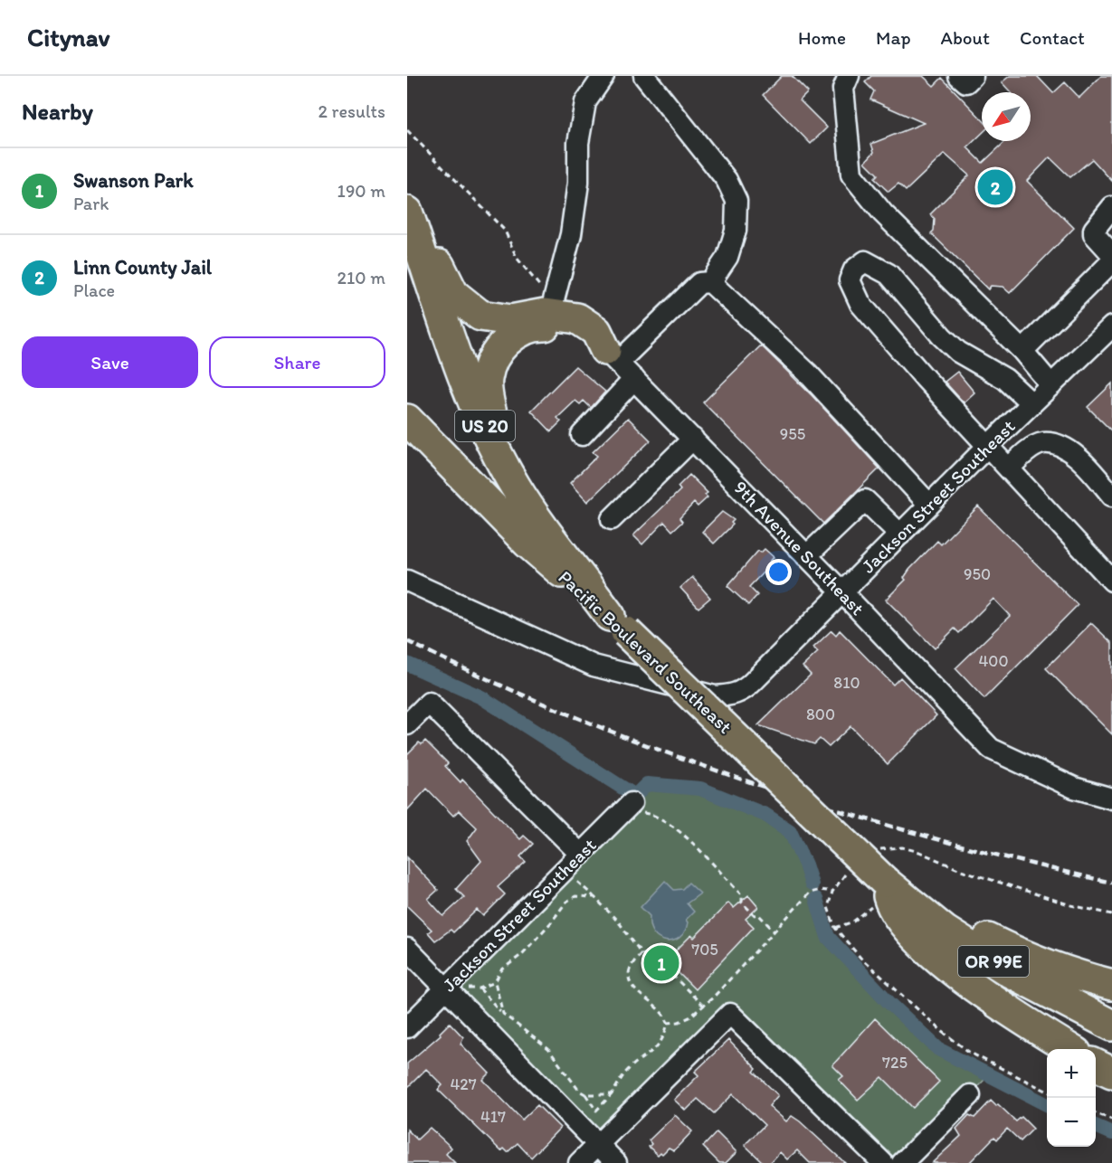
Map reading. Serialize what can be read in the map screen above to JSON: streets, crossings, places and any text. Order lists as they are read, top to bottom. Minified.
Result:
{"streets":{"highway":["US 20","Pacific Boulevard Southeast","OR 99E"],"street":["Jackson Street Southeast","9th Avenue Southeast"]},"crossings":[["US 20","Pacific Boulevard Southeast"],["US 20","OR 99E"],["Jackson Street Southeast","9th Avenue Southeast"],["Pacific Boulevard Southeast","OR 99E"]],"house_numbers":["955","950","400","810","800","705","725","427","417"],"north":"bottom left","page":{"header":"Citynav","nav":["Home","Map","About","Contact"],"heading":["Nearby","2 results"],"list":[{"mark":"1","name":"Swanson Park","note":"Park","value":"190 m"},{"mark":"2","name":"Linn County Jail","note":"Place","value":"210 m"}],"pins":["2","1"],"buttons":["Save","Share"],"map_buttons":["+","−"]}}
